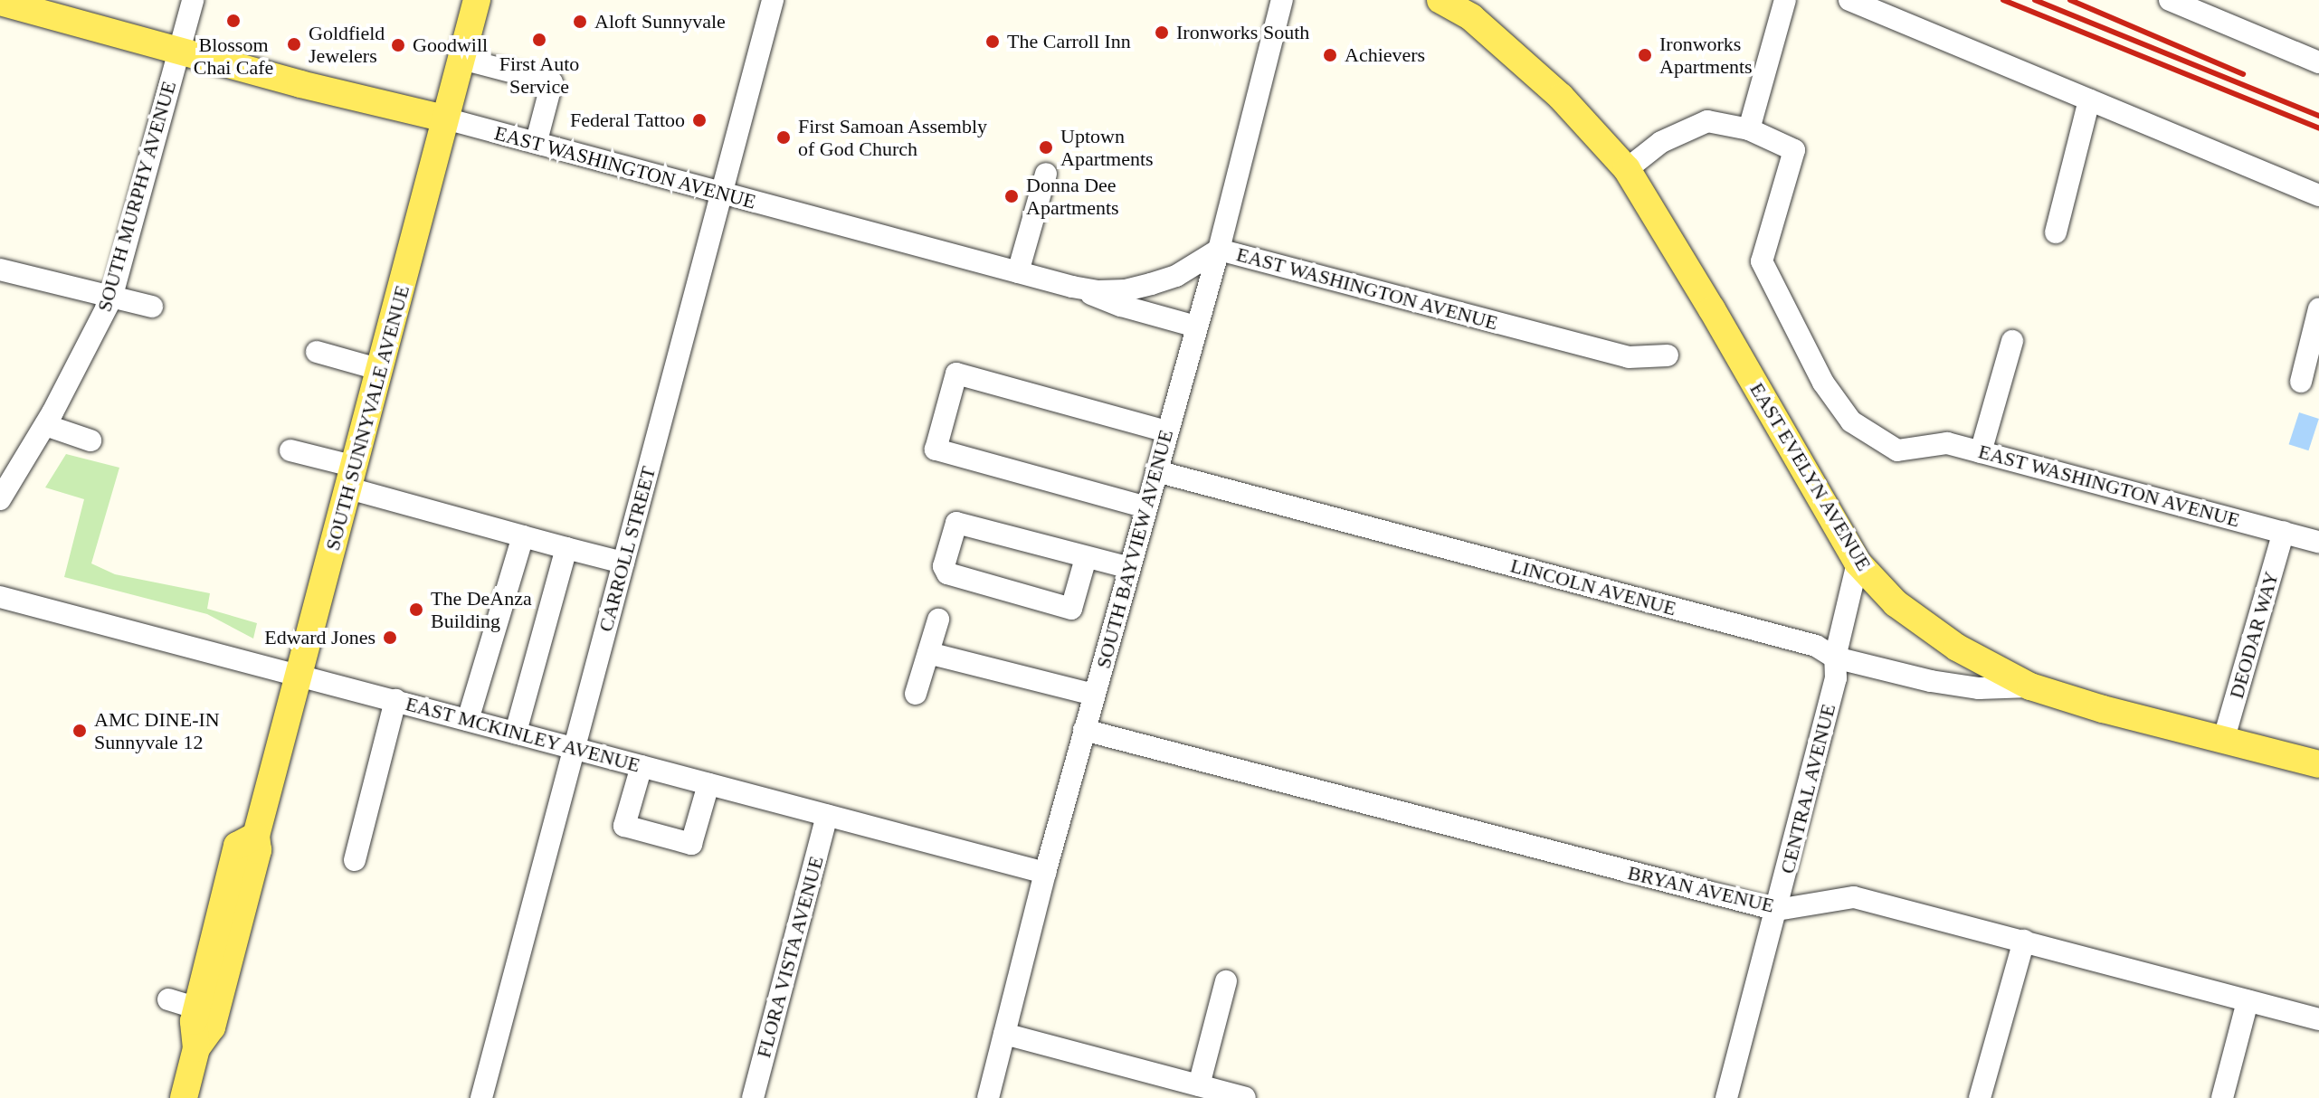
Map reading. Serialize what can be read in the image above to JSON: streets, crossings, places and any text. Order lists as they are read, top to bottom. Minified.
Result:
{"streets":{"main road":["EAST WASHINGTON AVENUE","SOUTH SUNNYVALE AVENUE","EAST EVELYN AVENUE"],"street":["SOUTH MURPHY AVENUE","CARROLL STREET","SOUTH BAYVIEW AVENUE","LINCOLN AVENUE","DEODAR WAY","EAST MCKINLEY AVENUE","CENTRAL AVENUE","BRYAN AVENUE","FLORA VISTA AVENUE"]},"crossings":[["EAST WASHINGTON AVENUE","SOUTH MURPHY AVENUE"],["EAST WASHINGTON AVENUE","SOUTH SUNNYVALE AVENUE"],["EAST WASHINGTON AVENUE","CARROLL STREET"],["EAST WASHINGTON AVENUE","SOUTH BAYVIEW AVENUE"],["EAST WASHINGTON AVENUE","DEODAR WAY"],["SOUTH SUNNYVALE AVENUE","EAST MCKINLEY AVENUE"],["EAST EVELYN AVENUE","LINCOLN AVENUE"],["EAST EVELYN AVENUE","DEODAR WAY"],["EAST EVELYN AVENUE","CENTRAL AVENUE"],["CARROLL STREET","EAST MCKINLEY AVENUE"],["SOUTH BAYVIEW AVENUE","LINCOLN AVENUE"],["SOUTH BAYVIEW AVENUE","EAST MCKINLEY AVENUE"],["SOUTH BAYVIEW AVENUE","BRYAN AVENUE"],["LINCOLN AVENUE","CENTRAL AVENUE"],["EAST MCKINLEY AVENUE","FLORA VISTA AVENUE"],["CENTRAL AVENUE","BRYAN AVENUE"]],"places":["Blossom Chai Cafe","Aloft Sunnyvale","Ironworks South","First Auto Service","The Carroll Inn","Goldfield Jewelers","Goodwill","Achievers","Ironworks Apartments","Federal Tattoo","First Samoan Assembly of God Church","Uptown Apartments","Donna Dee Apartments","The DeAnza Building","Edward Jones","AMC DINE-IN Sunnyvale 12"]}
